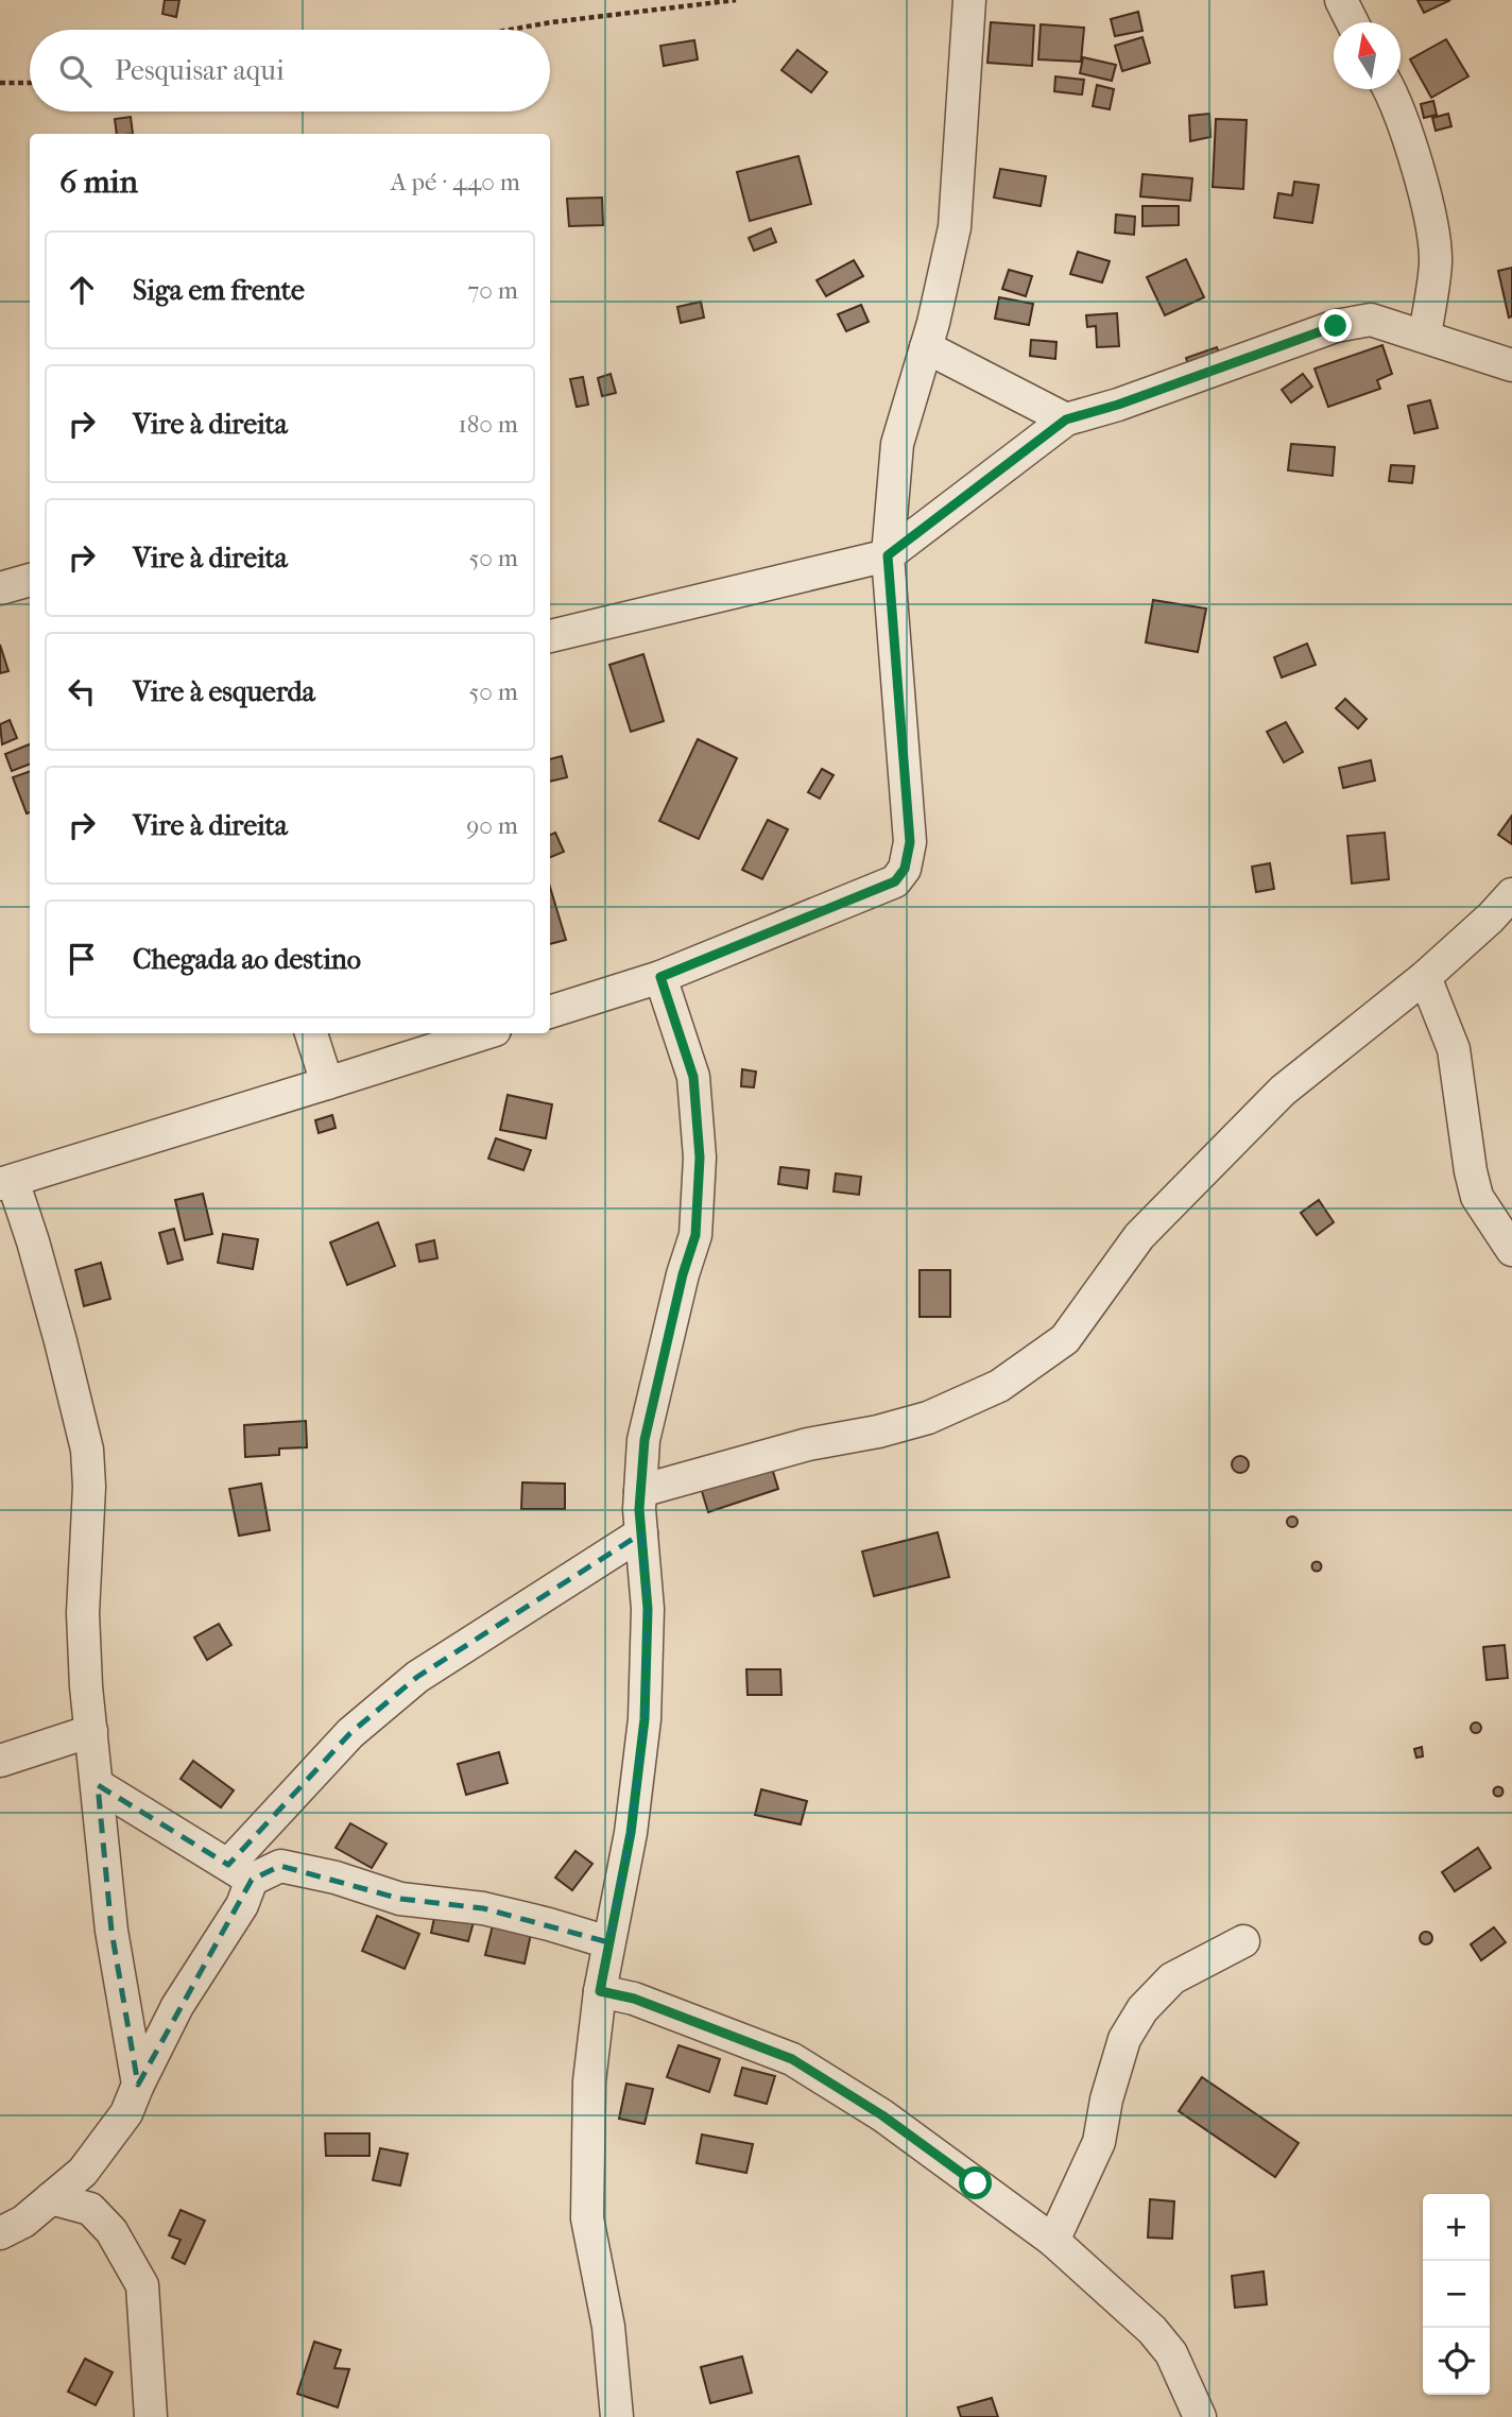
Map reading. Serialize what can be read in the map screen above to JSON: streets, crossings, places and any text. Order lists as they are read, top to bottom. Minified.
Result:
{"north":"top","page":{"search":"Pesquisar aqui","heading":["6 min","A pé · 440 m"],"list":[["Siga em frente","70 m"],["Vire à direita","180 m"],["Vire à direita","50 m"],["Vire à esquerda","50 m"],["Vire à direita","90 m"],"Chegada ao destino"],"map_buttons":["+","−"]}}
